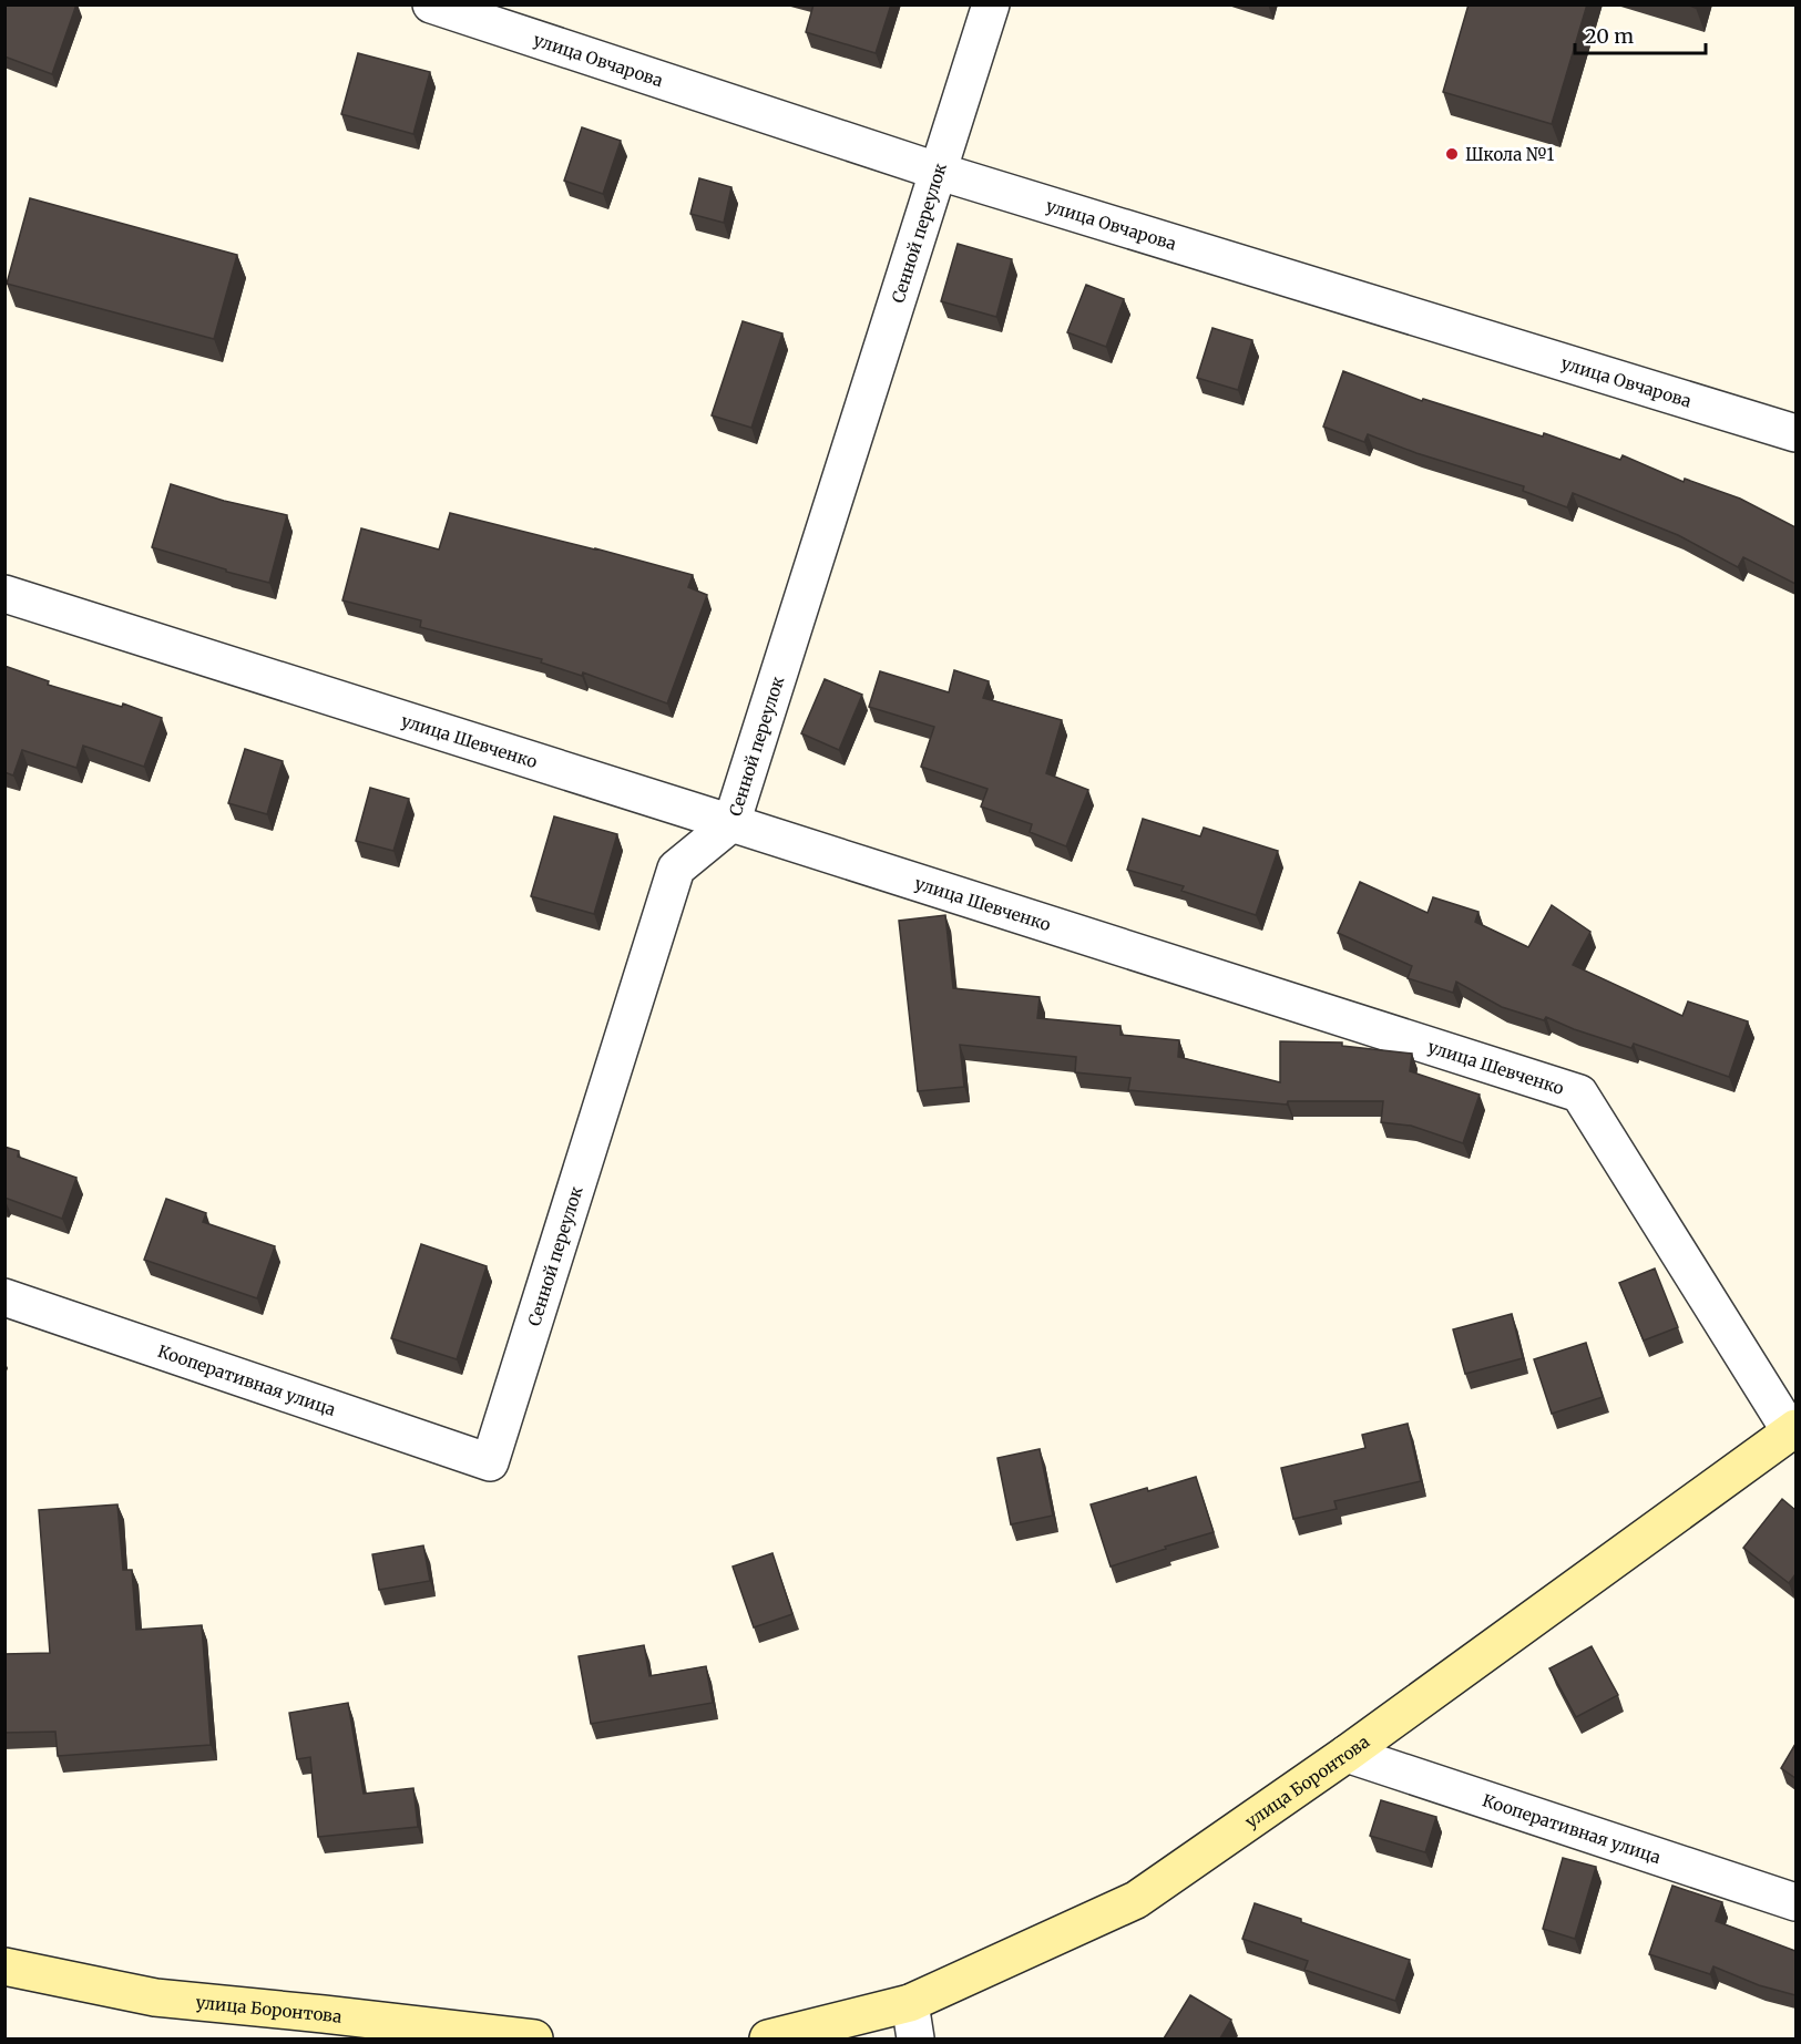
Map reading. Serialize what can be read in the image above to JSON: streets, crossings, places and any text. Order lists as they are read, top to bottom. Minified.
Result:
{"streets":{"street":["улица Овчарова","Сенной переулок","улица Шевченко","Кооперативная улица","улица Боронтова"]},"crossings":[["улица Овчарова","Сенной переулок"],["Сенной переулок","улица Шевченко"],["Сенной переулок","Кооперативная улица"],["улица Шевченко","улица Боронтова"],["Кооперативная улица","улица Боронтова"]],"places":["Школа №1"],"scale_bar":"20 m"}
